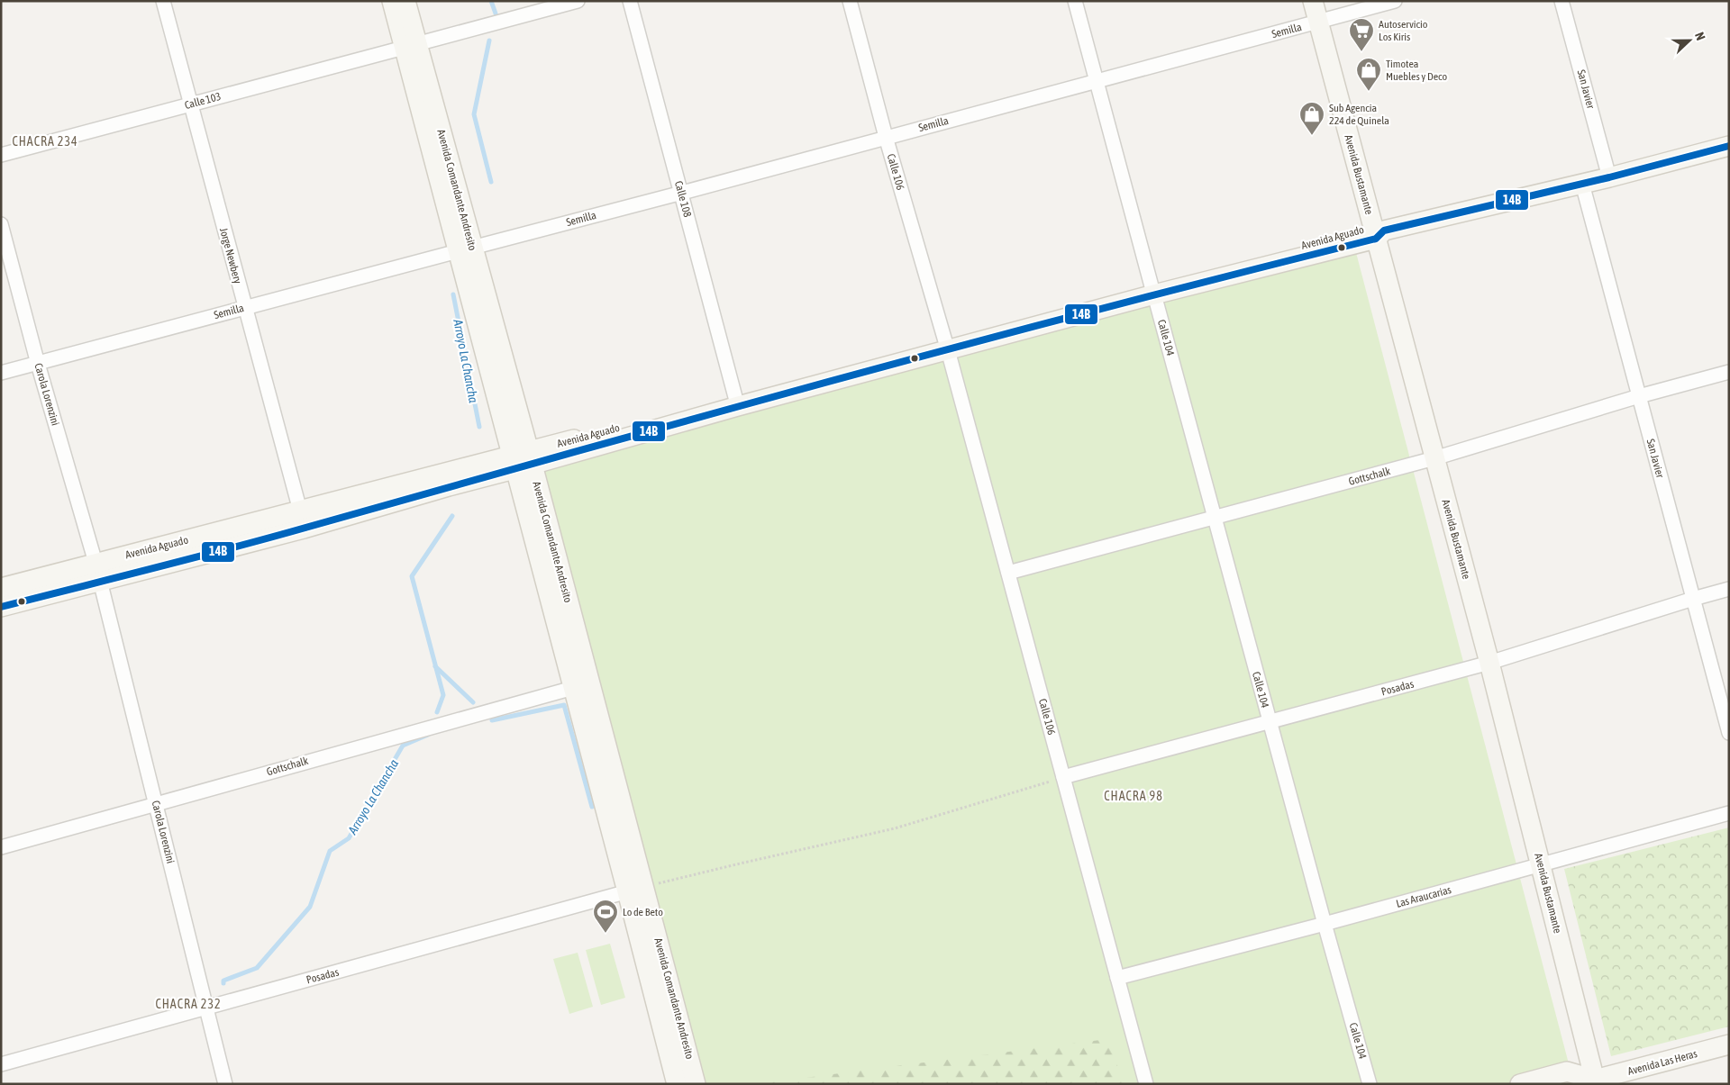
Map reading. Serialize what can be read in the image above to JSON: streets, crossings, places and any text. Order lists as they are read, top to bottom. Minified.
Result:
{"streets":{"main road":["Avenida Bustamante","Avenida Comandante Andresito","Avenida Aguado","Avenida Las Heras"],"street":["Semilla","San Javier","Calle 103","Calle 106","Calle 108","Jorge Newbery","Calle 104","Carola Lorenzini","Gottschalk","Posadas","Las Araucarias"]},"crossings":[["Semilla","Calle 106"],["Semilla","Avenida Bustamante"],["Semilla","Avenida Comandante Andresito"],["Semilla","Calle 108"],["Semilla","Jorge Newbery"],["Semilla","Calle 104"],["Semilla","Carola Lorenzini"],["San Javier","Avenida Aguado"],["San Javier","Gottschalk"],["San Javier","Posadas"],["Calle 103","Avenida Comandante Andresito"],["Calle 103","Jorge Newbery"],["Calle 106","Avenida Aguado"],["Calle 106","Gottschalk"],["Calle 106","Posadas"],["Calle 106","Las Araucarias"],["Avenida Bustamante","Avenida Aguado"],["Avenida Bustamante","Gottschalk"],["Avenida Bustamante","Posadas"],["Avenida Bustamante","Las Araucarias"],["Avenida Bustamante","Avenida Las Heras"],["Avenida Comandante Andresito","Avenida Aguado"],["Avenida Comandante Andresito","Gottschalk"],["Avenida Comandante Andresito","Posadas"],["Calle 108","Avenida Aguado"],["Avenida Aguado","Jorge Newbery"],["Avenida Aguado","Calle 104"],["Avenida Aguado","Carola Lorenzini"],["Calle 104","Gottschalk"],["Calle 104","Posadas"],["Calle 104","Las Araucarias"],["Carola Lorenzini","Gottschalk"],["Carola Lorenzini","Posadas"]],"districts":["CHACRA 234","CHACRA 98","CHACRA 232"],"water":["Arroyo La Chancha"],"places":{"supermarket":["Autoservicio Los Kiris"],"shop":["Timotea Muebles y Deco","Sub Agencia 224 de Quinela"],"sports":["Lo de Beto"]},"lines":["transit line 14B"],"north":"right"}
